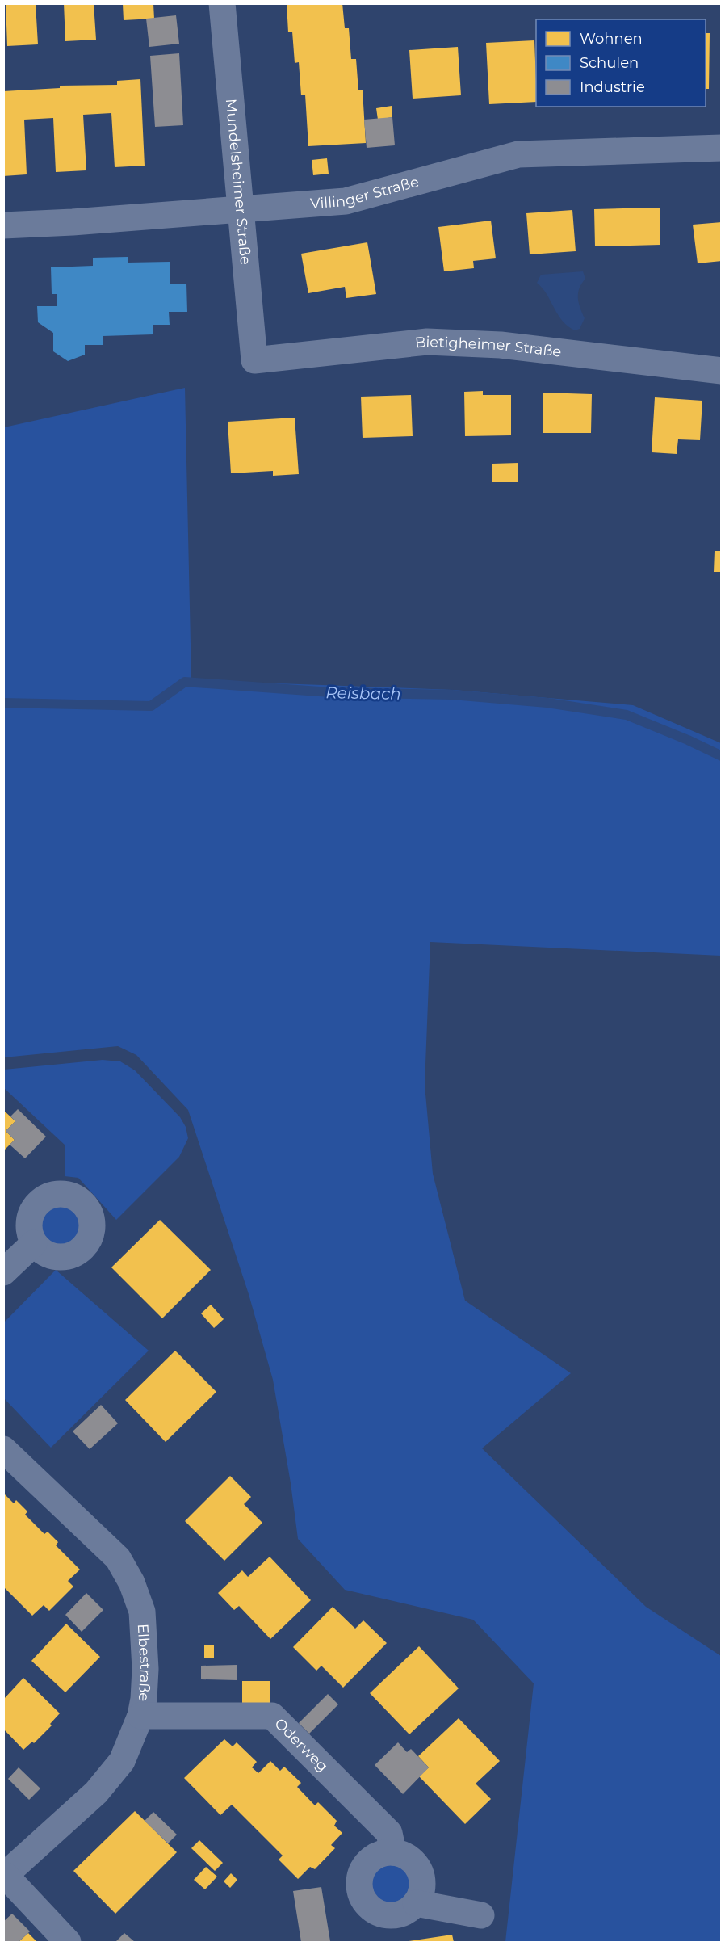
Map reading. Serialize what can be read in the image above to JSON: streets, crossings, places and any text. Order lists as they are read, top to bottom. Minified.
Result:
{"streets":{"street":["Mundelsheimer Straße","Villinger Straße","Bietigheimer Straße","Elbestraße","Oderweg"]},"crossings":[["Mundelsheimer Straße","Villinger Straße"],["Mundelsheimer Straße","Bietigheimer Straße"],["Elbestraße","Oderweg"]],"water":["Reisbach"],"legend":["Wohnen","Schulen","Industrie"]}
